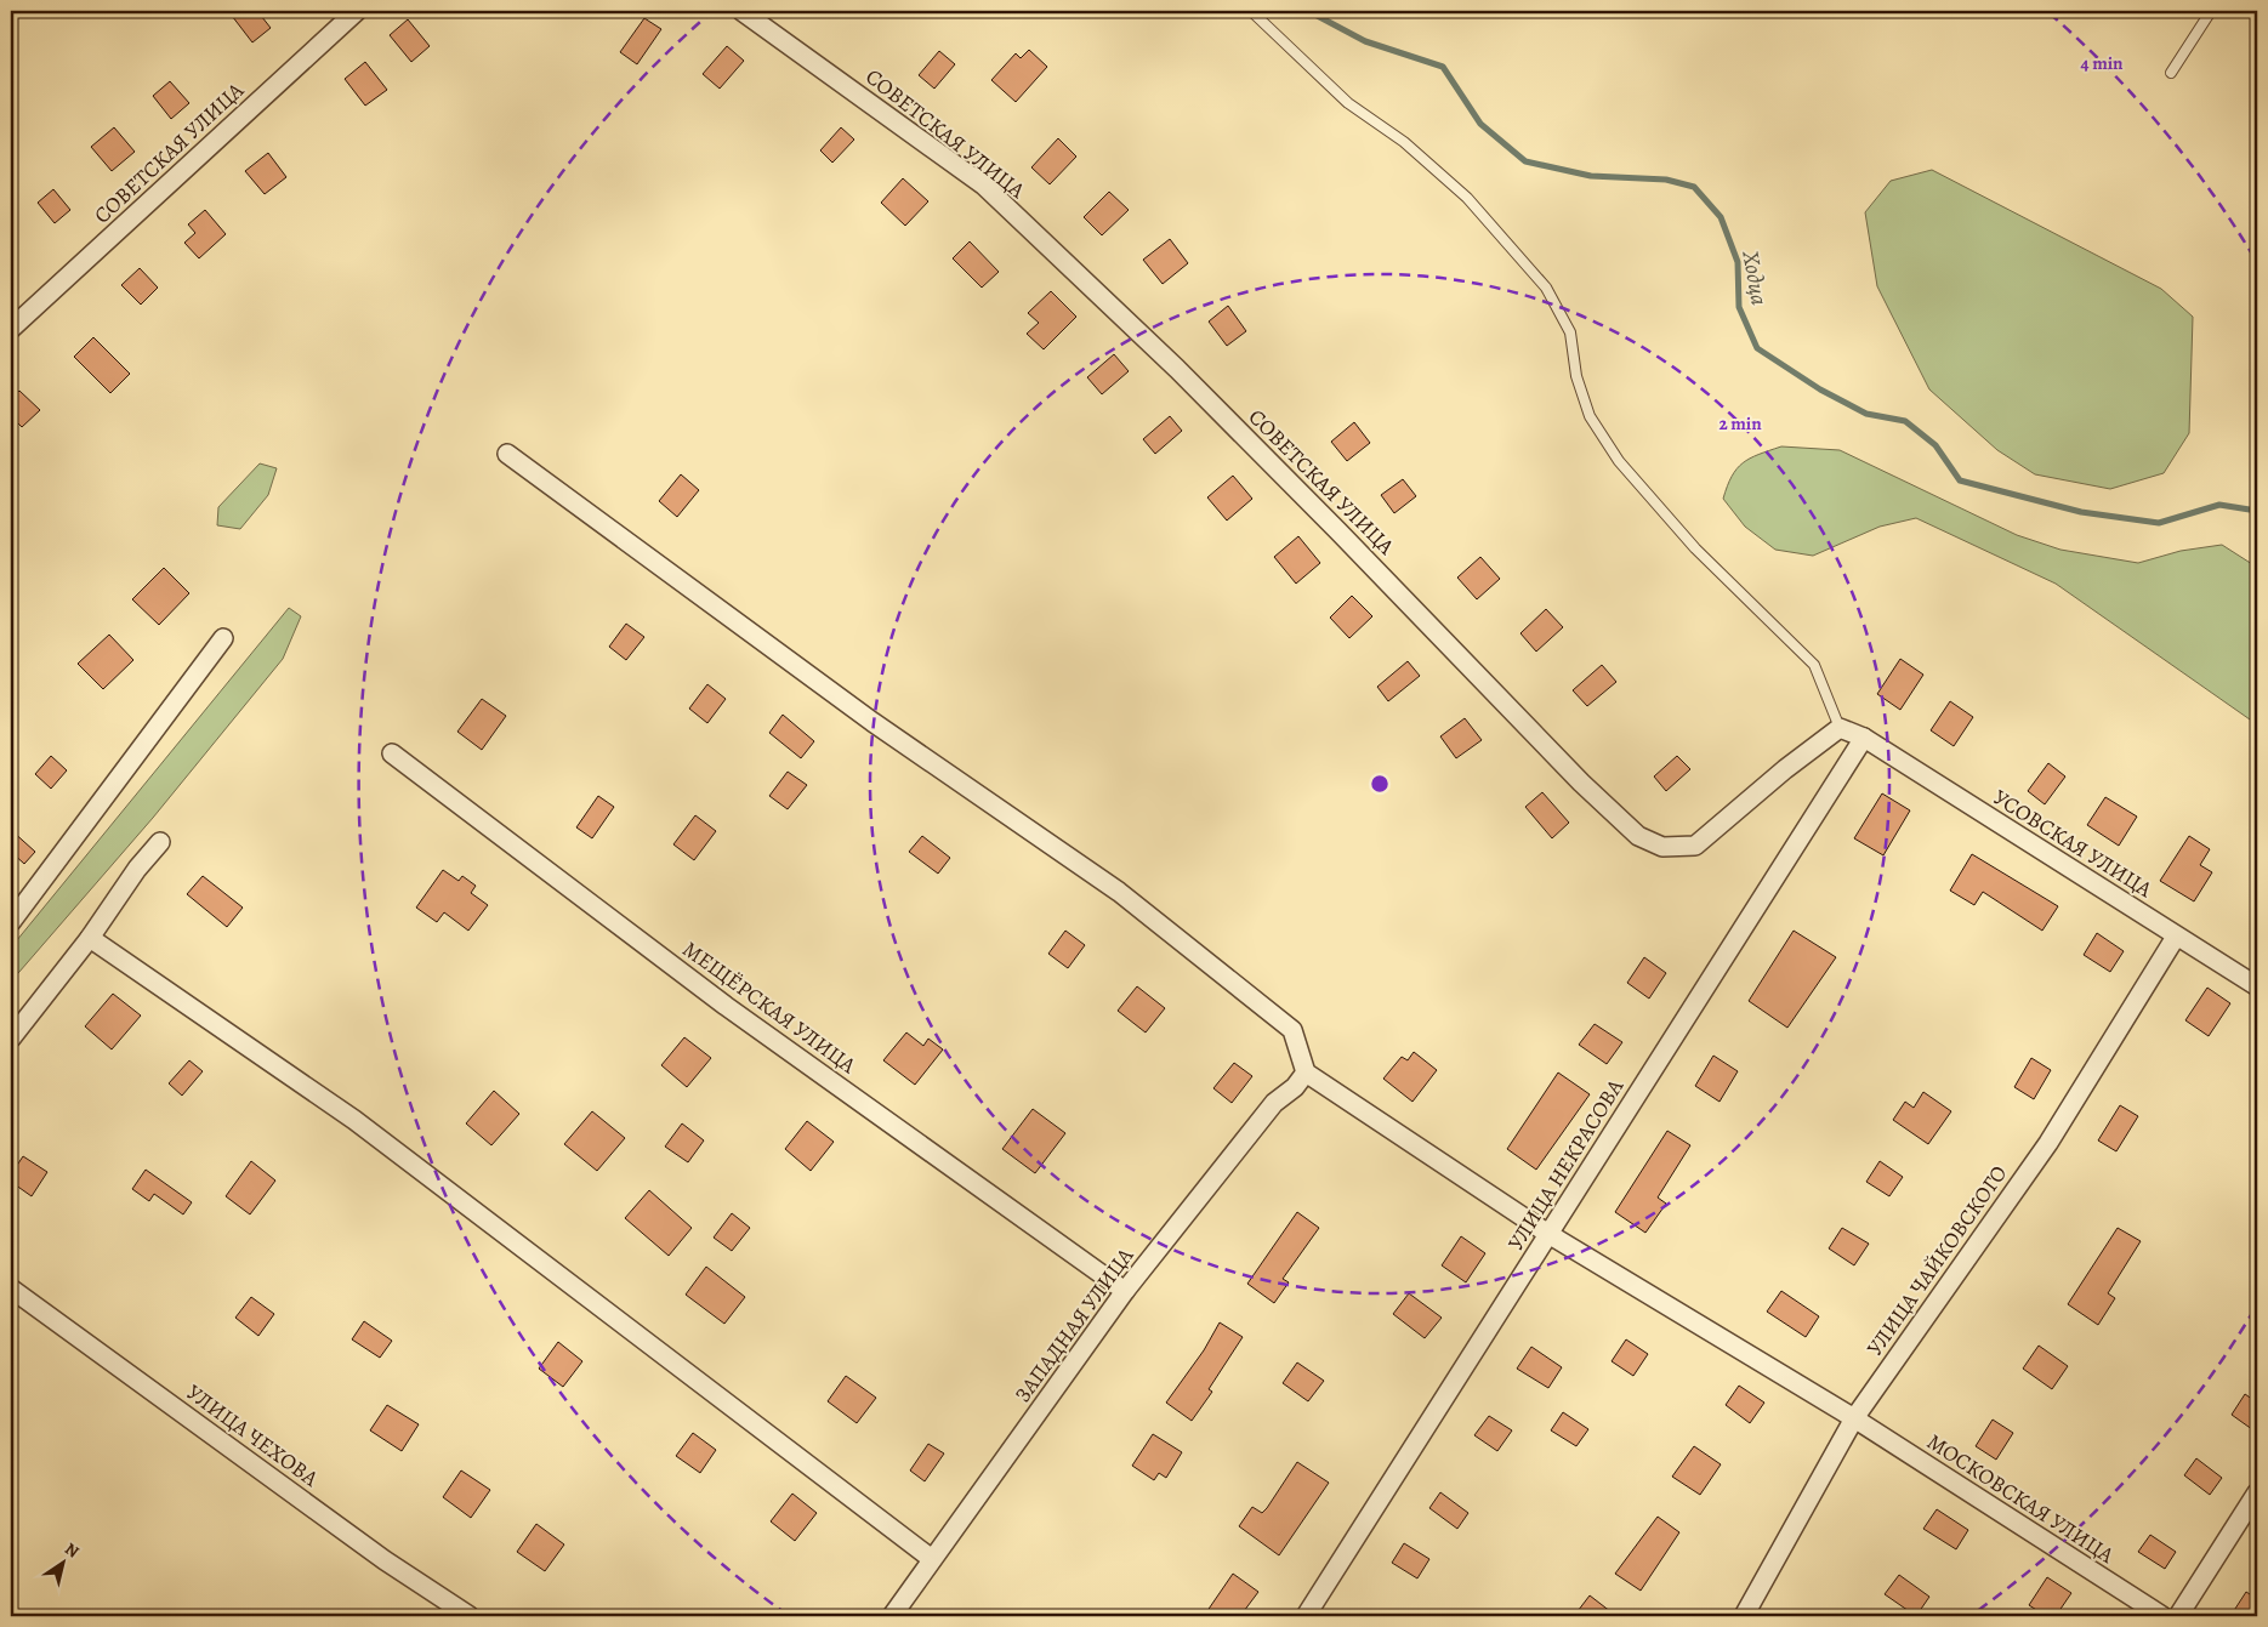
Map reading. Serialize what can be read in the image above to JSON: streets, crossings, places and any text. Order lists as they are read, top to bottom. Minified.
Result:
{"streets":{"street":["СОВЕТСКАЯ УЛИЦА","УСОВСКАЯ УЛИЦА","МЕЩЁРСКАЯ УЛИЦА","УЛИЦА НЕКРАСОВА","УЛИЦА ЧАЙКОВСКОГО","ЗАПАДНАЯ УЛИЦА","УЛИЦА ЧЕХОВА","МОСКОВСКАЯ УЛИЦА"]},"crossings":[["УСОВСКАЯ УЛИЦА","УЛИЦА НЕКРАСОВА"],["УСОВСКАЯ УЛИЦА","УЛИЦА ЧАЙКОВСКОГО"],["МЕЩЁРСКАЯ УЛИЦА","ЗАПАДНАЯ УЛИЦА"],["УЛИЦА НЕКРАСОВА","МОСКОВСКАЯ УЛИЦА"],["УЛИЦА ЧАЙКОВСКОГО","МОСКОВСКАЯ УЛИЦА"],["ЗАПАДНАЯ УЛИЦА","МОСКОВСКАЯ УЛИЦА"]],"water":["Ходца"],"north":"top right","rings":["4 min","2 min"]}
